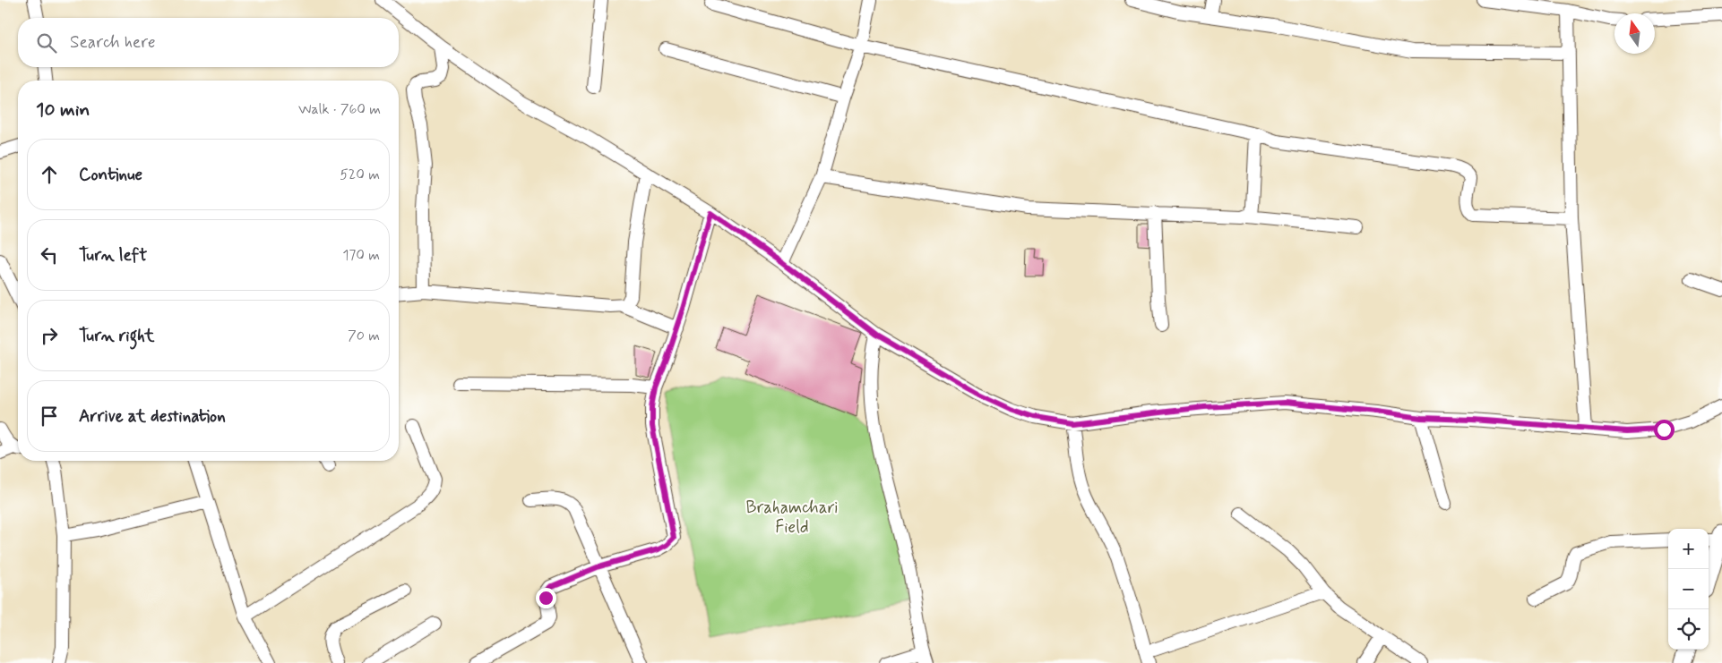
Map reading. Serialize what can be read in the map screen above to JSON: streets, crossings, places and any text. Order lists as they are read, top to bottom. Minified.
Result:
{"parks":["Brahamchari Field"],"north":"top","page":{"search":"Search here","heading":["10 min","Walk · 760 m"],"list":[["Continue","520 m"],["Turn left","170 m"],["Turn right","70 m"],"Arrive at destination"],"map_buttons":["+","−"]}}
